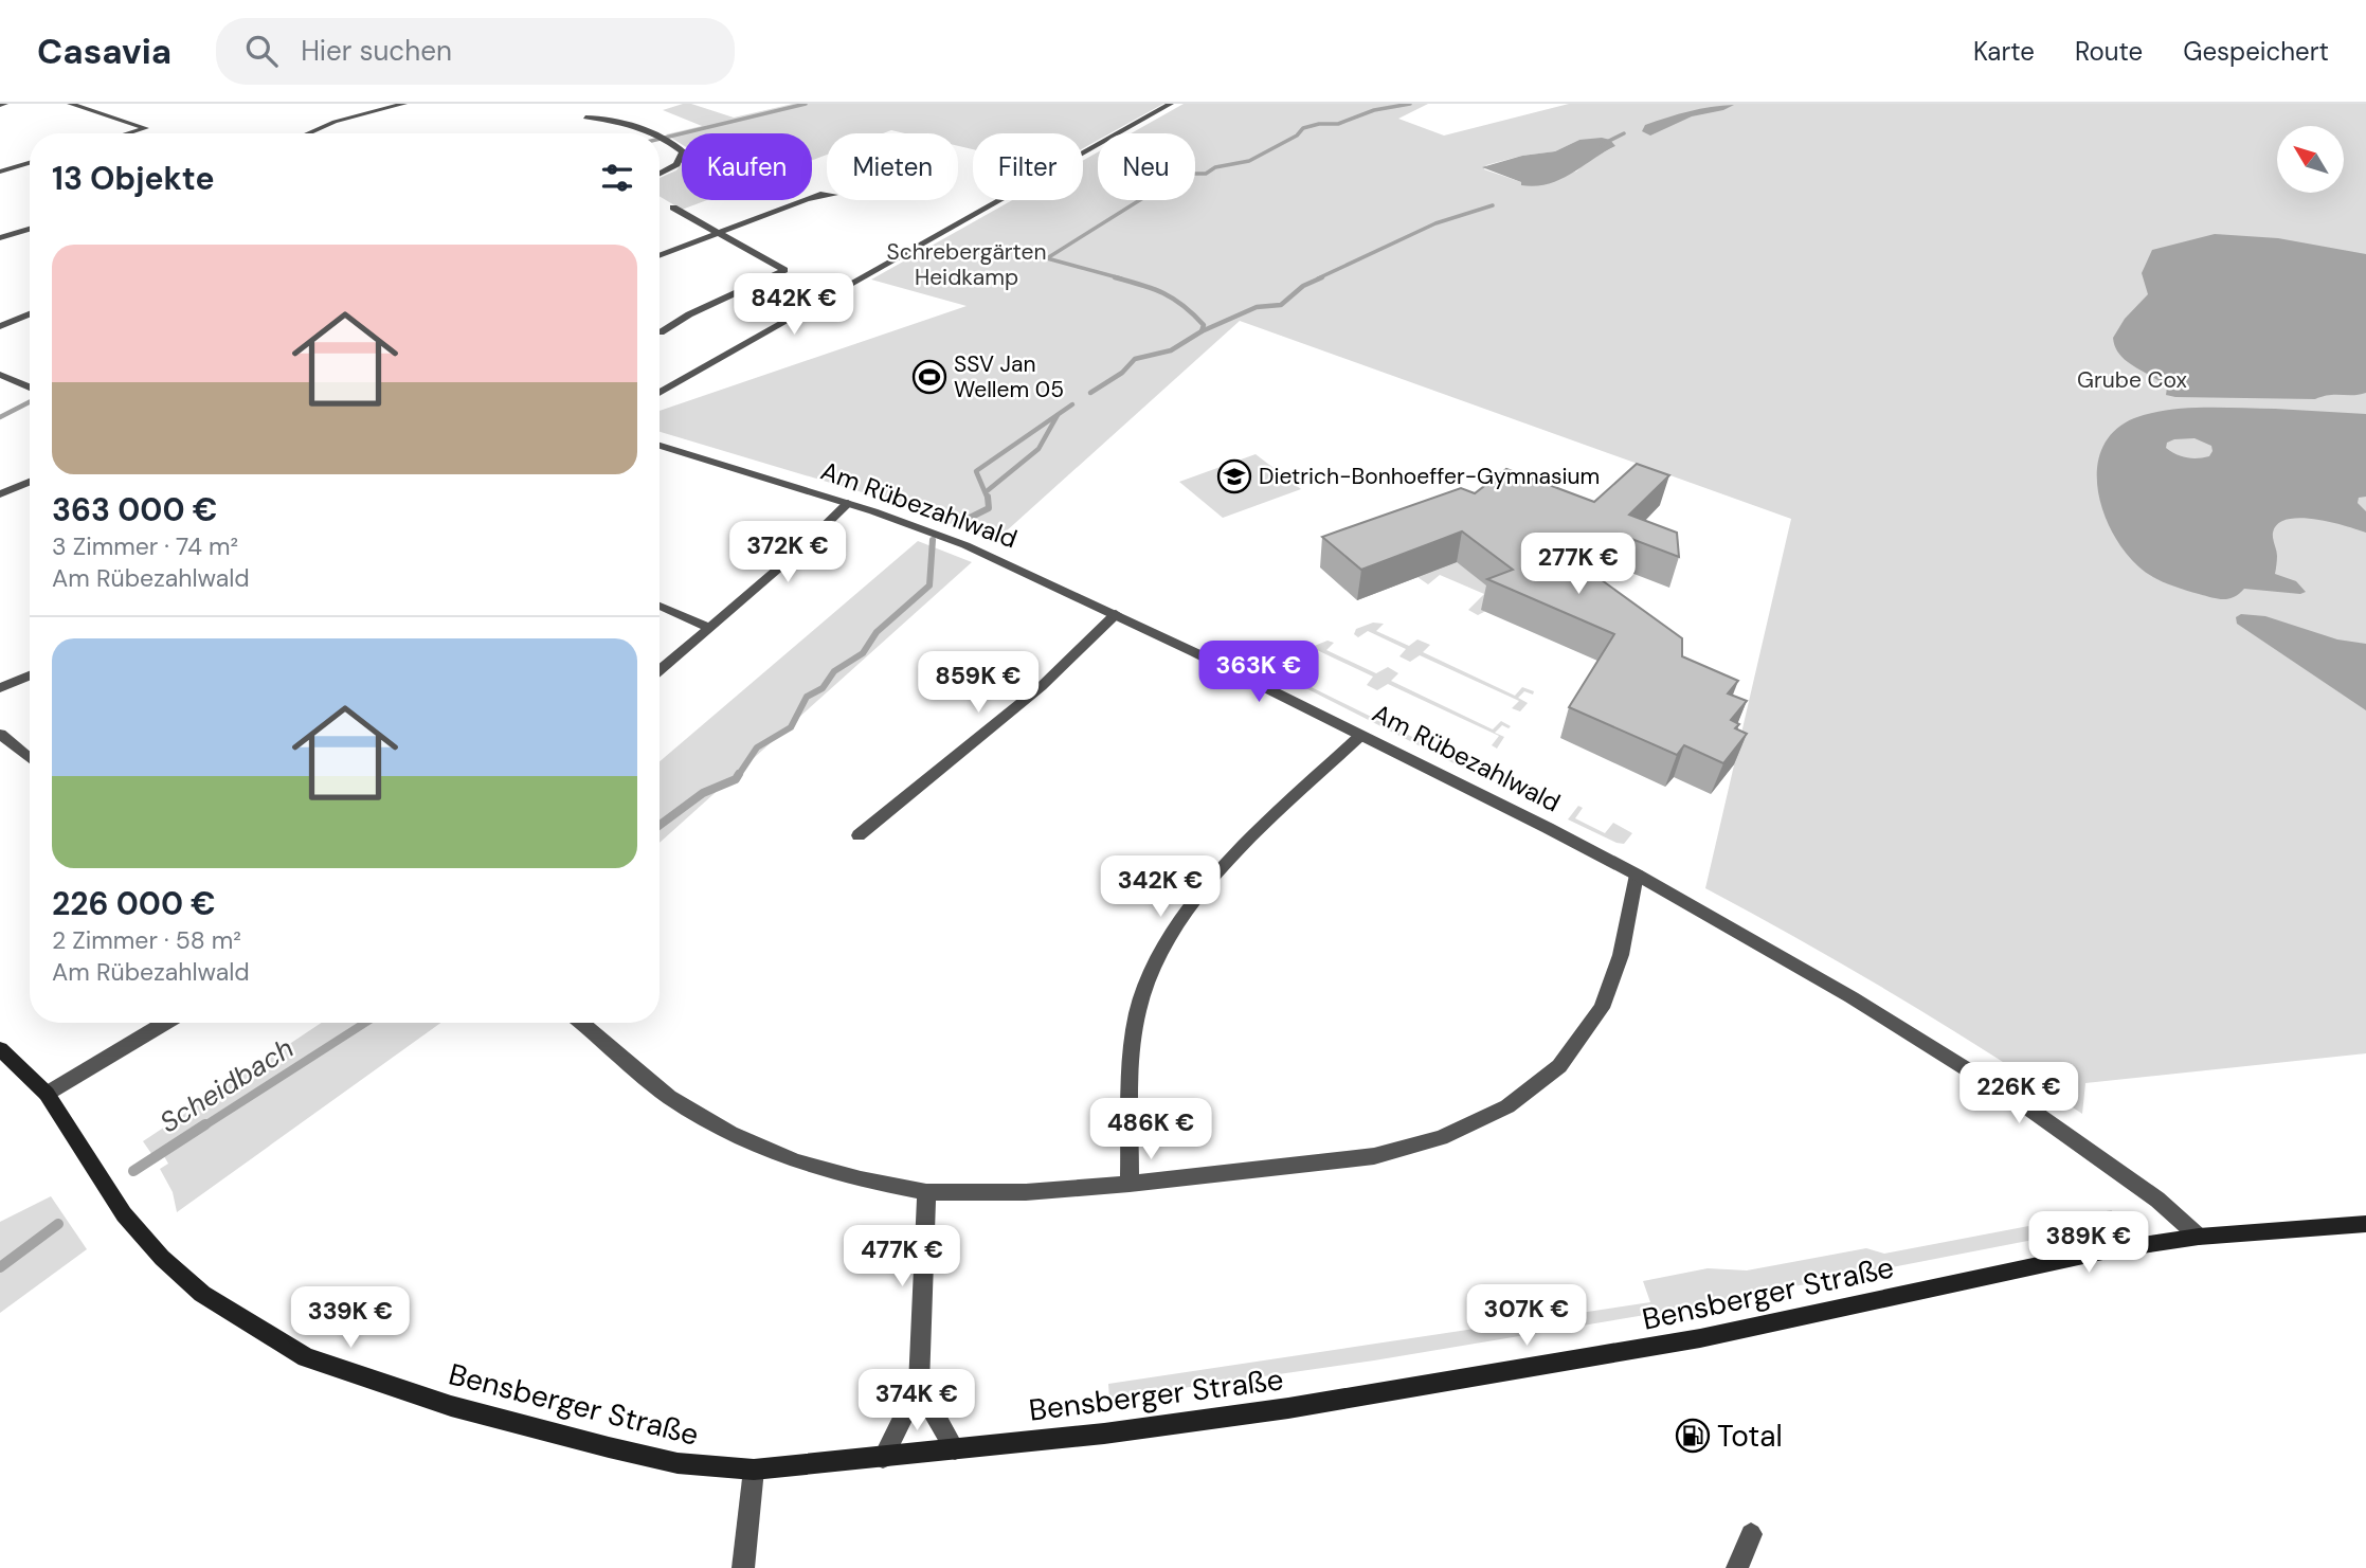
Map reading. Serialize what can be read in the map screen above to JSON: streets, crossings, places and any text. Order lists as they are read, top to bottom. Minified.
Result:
{"streets":{"main road":["Bensberger Straße"],"street":["Am Rübezahlwald"]},"crossings":[["Am Rübezahlwald","Bensberger Straße"]],"water":["Scheidbach"],"parks":["Schrebergärten Heidkamp","Grube Cox"],"places":{"sports":["SSV Jan Wellem 05"],"school or university":["Dietrich-Bonhoeffer-Gymnasium"],"fuel station":["Total"]},"north":"top left","page":{"header":"Casavia","search":"Hier suchen","nav":["Karte","Route","Gespeichert"],"chip":["Kaufen","Mieten","Filter","Neu"],"heading":"13 Objekte","list":[{"name":"363 000 €","note":"3 Zimmer · 74 m² · Am Rübezahlwald"},{"name":"226 000 €","note":"2 Zimmer · 58 m² · Am Rübezahlwald"}],"price":["842K €","372K €","277K €","363K €","859K €","342K €","226K €","486K €","389K €","477K €","307K €","339K €","374K €"]}}
